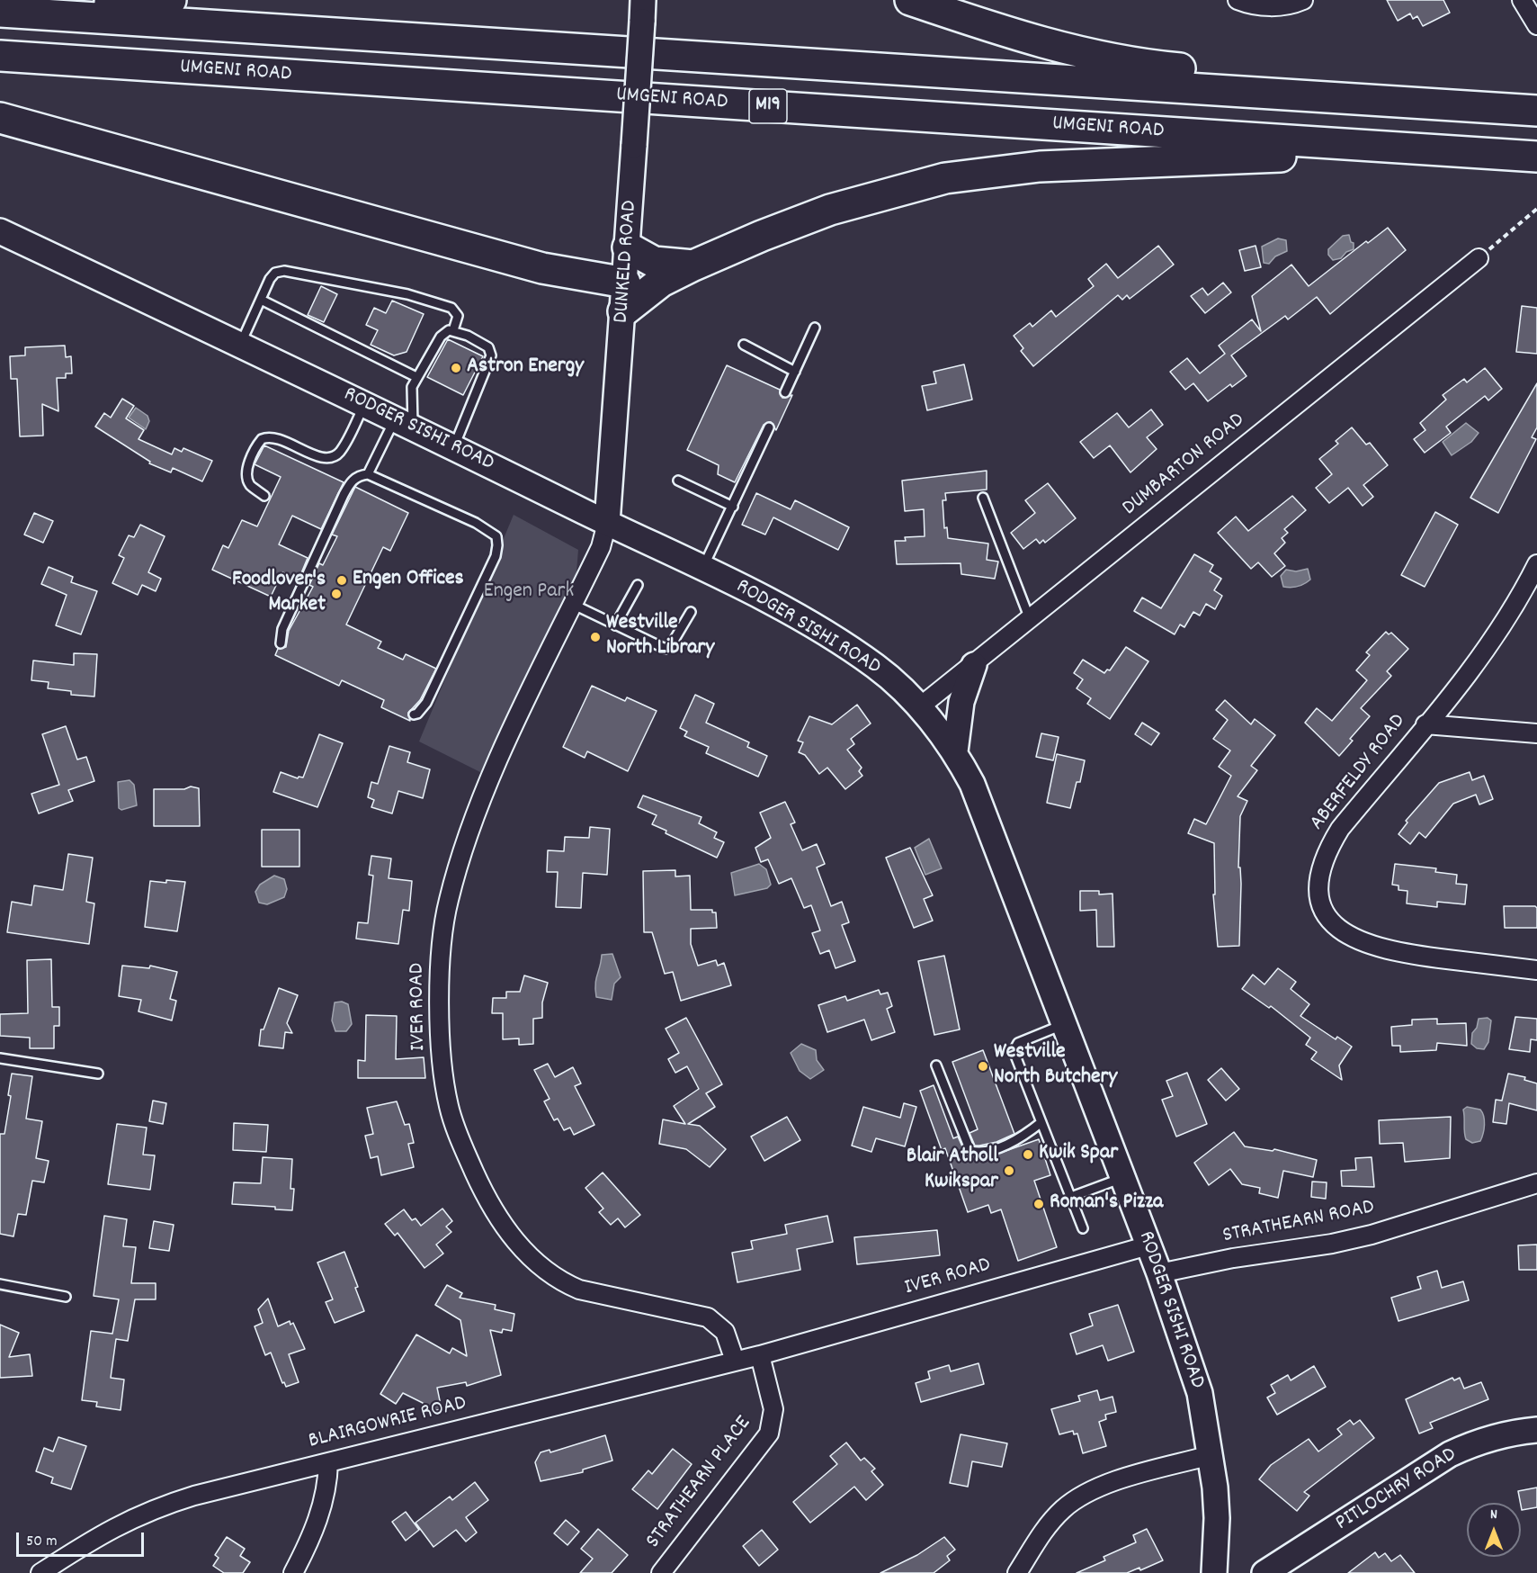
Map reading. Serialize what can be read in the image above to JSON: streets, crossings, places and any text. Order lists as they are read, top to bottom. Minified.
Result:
{"streets":{"highway":["UMGENI ROAD","M19"],"main road":["DUNKELD ROAD","RODGER SISHI ROAD","PITLOCHRY ROAD"],"street":["DUMBARTON ROAD","ABERFELDY ROAD","IVER ROAD","STRATHEARN ROAD","BLAIRGOWRIE ROAD","STRATHEARN PLACE"]},"crossings":[["DUNKELD ROAD","RODGER SISHI ROAD"],["DUNKELD ROAD","IVER ROAD"],["RODGER SISHI ROAD","DUMBARTON ROAD"],["RODGER SISHI ROAD","IVER ROAD"],["RODGER SISHI ROAD","STRATHEARN ROAD"],["IVER ROAD","BLAIRGOWRIE ROAD"],["IVER ROAD","STRATHEARN PLACE"],["BLAIRGOWRIE ROAD","STRATHEARN PLACE"]],"parks":["Engen Park"],"places":["Astron Energy","Engen Offices","Foodlover's Market","Westville North Library","Westville North Butchery","Kwik Spar","Blair Atholl Kwikspar","Roman's Pizza"],"scale_bar":"50 m","north":"top"}
